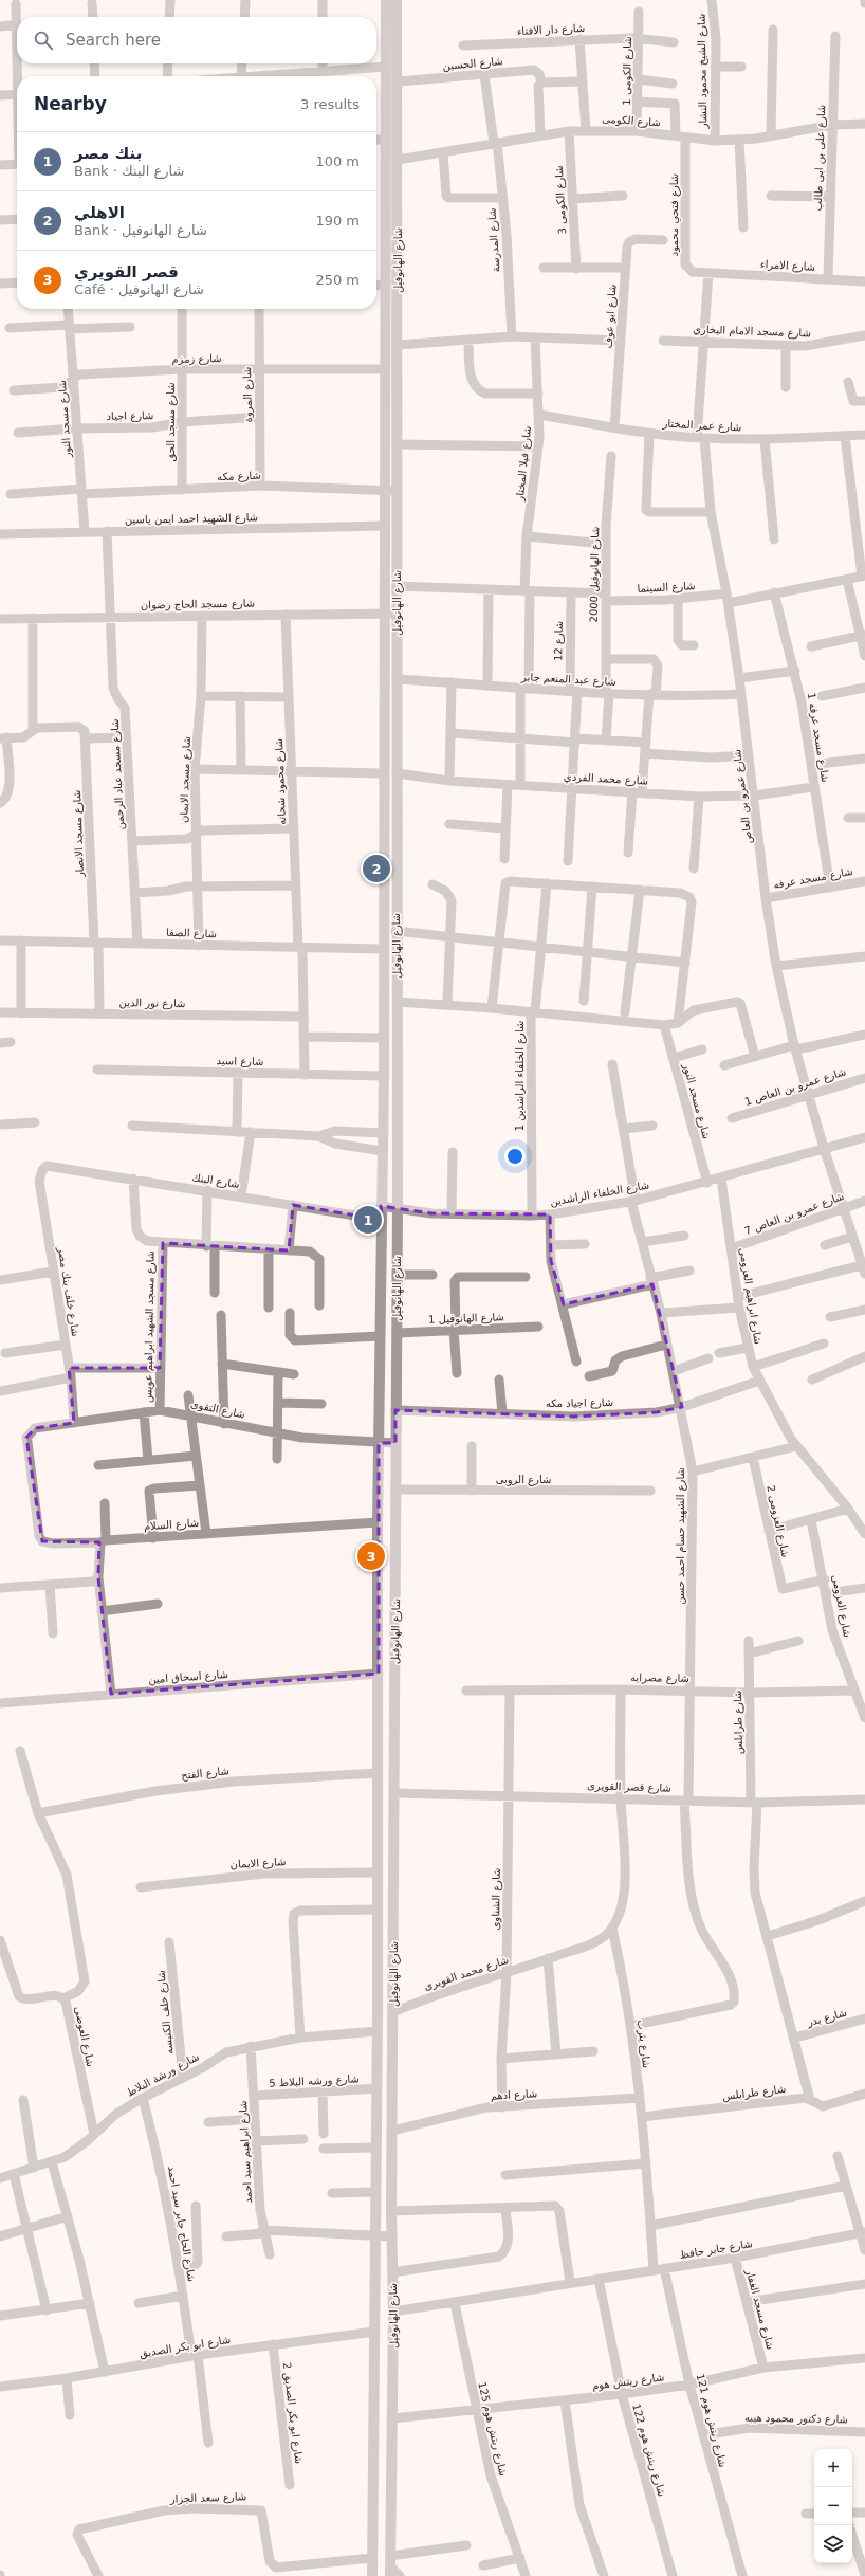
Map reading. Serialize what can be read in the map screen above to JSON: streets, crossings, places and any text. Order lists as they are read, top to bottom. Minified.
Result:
{"streets":{"street":["شارع دار الافتاء","شارع الحسين","شارع الكومى 1","شارع الشيخ محمود النشار","شارع الكومى","شارع على بن ابى طالب","شارع الكومى 3","شارع فتحي محمود","شارع المدرسة","شارع الهانوفيل","شارع الامراء","شارع ابو عوف","شارع مسجد الامام البخاري","شارع زمزم","شارع المروة","شارع اجياد","شارع مسجد النور","شارع مسجد الحق","شارع عمر المختار","شارع فيلا المختار","شارع مكه","شارع الشهيد احمد ايمن ياسين","شارع الهانوفيل 2000","شارع السينما","شارع مسجد الحاج رضوان","شارع 12","شارع عبد المنعم جابر","شارع مسجد عرفه 1","شارع مسجد عباد الرحمن","شارع محمد الفردي","شارع مسجد الايمان","شارع محمود شحاته","شارع عمرو بن العاص","شارع مسجد الانصار","شارع مسجد عرفه","شارع الصفا","شارع نور الدين","شارع اسيد","شارع الخلفاء الراشدين 1","شارع عمرو بن العاص 1","شارع البنك","شارع الخلفاء الراشدين","شارع عمرو بن العاص 7","شارع خلف بنك مصر","شارع ابراهيم العزومى","شارع الهانوفيل 1","شارع مسجد الشهيد ابراهيم عويس","شارع اجياد مكه","شارع التقوى","شارع الروبى","شارع العزومى 2","شارع السلام","شارع الشهيد حسام احمد حسن","شارع العزومى","شارع اسحاق امين","شارع مصرايه","شارع طرابلس","شارع الفتح","شارع قصر القويرى","شارع الايمان","شارع الشناوى","شارع محمد القويرى","شارع خلف الكنيسه","شارع بدر","شارع العوضى","شارع يثرب","شارع ورشة البلاط","5 شارع ورشه البلاط","شارع ادهم","شارع ابراهيم سيد احمد","شارع الحاج جابر سيد احمد","شارع جابر حافظ","شارع مسجد الغفار","شارع ابو بكر الصديق","شارع ريتش هوم","شارع ابو بكر الصديق 2","شارع دكتور محمود هيبه","شارع ريتش هوم 121","شارع ريتش هوم 125","شارع ريتش هوم 122","شارع سعد الجزار"]},"crossings":[["شارع دار الافتاء","شارع الكومى 1"],["شارع الحسين","شارع المدرسة"],["شارع الحسين","شارع الهانوفيل"],["شارع الكومى 1","شارع الكومى"],["شارع الكومى 1","شارع فتحي محمود"],["شارع الشيخ محمود النشار","شارع الكومى"],["شارع الكومى","شارع على بن ابى طالب"],["شارع الكومى","شارع الكومى 3"],["شارع الكومى","شارع فتحي محمود"],["شارع الكومى","شارع المدرسة"],["شارع الكومى","شارع الهانوفيل"],["شارع على بن ابى طالب","شارع الامراء"],["شارع فتحي محمود","شارع الامراء"],["شارع فتحي محمود","شارع عمرو بن العاص"],["شارع الهانوفيل","شارع زمزم"],["شارع الهانوفيل","شارع مكه"],["شارع الهانوفيل","شارع الشهيد احمد ايمن ياسين"],["شارع الهانوفيل","شارع مسجد الحاج رضوان"],["شارع الهانوفيل","شارع عبد المنعم جابر"],["شارع الهانوفيل","شارع محمد الفردي"],["شارع الهانوفيل","شارع الصفا"],["شارع الهانوفيل","شارع اسيد"],["شارع الهانوفيل","شارع البنك"],["شارع الهانوفيل","شارع الخلفاء الراشدين"],["شارع الهانوفيل","شارع الهانوفيل 1"],["شارع الهانوفيل","شارع اجياد مكه"],["شارع الهانوفيل","شارع التقوى"],["شارع الهانوفيل","شارع الروبى"],["شارع الهانوفيل","شارع السلام"],["شارع الهانوفيل","شارع اسحاق امين"],["شارع الهانوفيل","شارع الفتح"],["شارع الهانوفيل","شارع قصر القويرى"],["شارع الهانوفيل","شارع الايمان"],["شارع الهانوفيل","شارع محمد القويرى"],["شارع الهانوفيل","شارع ورشة البلاط"],["شارع الهانوفيل","5 شارع ورشه البلاط"],["شارع الهانوفيل","شارع ادهم"],["شارع الهانوفيل","شارع جابر حافظ"],["شارع الهانوفيل","شارع ابو بكر الصديق"],["شارع الهانوفيل","شارع ريتش هوم"],["شارع الهانوفيل","شارع سعد الجزار"],["شارع الامراء","شارع عمرو بن العاص"],["شارع ابو عوف","شارع عمر المختار"],["شارع مسجد الامام البخاري","شارع عمرو بن العاص"],["شارع زمزم","شارع المروة"],["شارع زمزم","شارع مسجد النور"],["شارع زمزم","شارع مسجد الحق"],["شارع المروة","شارع اجياد"],["شارع المروة","شارع مكه"],["شارع اجياد","شارع مسجد النور"],["شارع اجياد","شارع مسجد الحق"],["شارع مسجد النور","شارع مكه"],["شارع مسجد النور","شارع الشهيد احمد ايمن ياسين"],["شارع مسجد النور","شارع الخلفاء الراشدين"],["شارع مسجد الحق","شارع مكه"],["شارع عمر المختار","شارع فيلا المختار"],["شارع عمر المختار","شارع عمرو بن العاص"],["شارع فيلا المختار","شارع عبد المنعم جابر"],["شارع فيلا المختار","شارع محمد الفردي"],["شارع الشهيد احمد ايمن ياسين","شارع مسجد عباد الرحمن"],["شارع الهانوفيل 2000","شارع السينما"],["شارع الهانوفيل 2000","شارع عبد المنعم جابر"],["شارع السينما","شارع عمرو بن العاص"],["شارع مسجد الحاج رضوان","شارع مسجد عباد الرحمن"],["شارع مسجد الحاج رضوان","شارع مسجد الايمان"],["شارع مسجد الحاج رضوان","شارع محمود شحاته"],["شارع 12","شارع عبد المنعم جابر"],["شارع 12","شارع محمد الفردي"],["شارع عبد المنعم جابر","شارع عمرو بن العاص"],["شارع مسجد عرفه 1","شارع محمد الفردي"],["شارع مسجد عرفه 1","شارع مسجد عرفه"],["شارع مسجد عباد الرحمن","شارع الصفا"],["شارع محمد الفردي","شارع عمرو بن العاص"],["شارع مسجد الايمان","شارع الصفا"],["شارع محمود شحاته","شارع الصفا"],["شارع محمود شحاته","شارع نور الدين"],["شارع محمود شحاته","شارع اسيد"],["شارع عمرو بن العاص","شارع مسجد عرفه"],["شارع عمرو بن العاص","شارع عمرو بن العاص 1"],["شارع عمرو بن العاص","شارع الخلفاء الراشدين"],["شارع عمرو بن العاص","شارع عمرو بن العاص 7"],["شارع مسجد الانصار","شارع الصفا"],["شارع مسجد الانصار","شارع نور الدين"],["شارع الخلفاء الراشدين 1","شارع الخلفاء الراشدين"],["شارع البنك","شارع خلف بنك مصر"],["شارع الخلفاء الراشدين","شارع ابراهيم العزومى"],["شارع الخلفاء الراشدين","شارع الشهيد حسام احمد حسن"],["شارع عمرو بن العاص 7","شارع ابراهيم العزومى"],["شارع خلف بنك مصر","شارع التقوى"],["شارع ابراهيم العزومى","شارع اجياد مكه"],["شارع مسجد الشهيد ابراهيم عويس","شارع التقوى"],["شارع اجياد مكه","شارع الشهيد حسام احمد حسن"],["شارع التقوى","شارع السلام"],["شارع العزومى 2","شارع العزومى"],["شارع الشهيد حسام احمد حسن","شارع مصرايه"],["شارع الشهيد حسام احمد حسن","شارع قصر القويرى"],["شارع الشهيد حسام احمد حسن","شارع يثرب"],["شارع العزومى","شارع مصرايه"],["شارع مصرايه","شارع طرابلس"],["شارع مصرايه","شارع الشناوى"],["شارع طرابلس","شارع قصر القويرى"],["شارع طرابلس","شارع بدر"],["شارع طرابلس","شارع يثرب"],["شارع قصر القويرى","شارع الشناوى"],["شارع الشناوى","شارع محمد القويرى"],["شارع الشناوى","شارع ادهم"],["شارع محمد القويرى","شارع يثرب"],["شارع خلف الكنيسه","شارع ورشة البلاط"],["شارع العوضى","شارع ورشة البلاط"],["شارع يثرب","شارع ادهم"],["شارع يثرب","شارع جابر حافظ"],["شارع ورشة البلاط","شارع ابراهيم سيد احمد"],["شارع ورشة البلاط","شارع الحاج جابر سيد احمد"],["5 شارع ورشه البلاط","شارع ابراهيم سيد احمد"],["شارع الحاج جابر سيد احمد","شارع ابو بكر الصديق"],["شارع جابر حافظ","شارع مسجد الغفار"],["شارع جابر حافظ","شارع ريتش هوم 121"],["شارع جابر حافظ","شارع ريتش هوم 125"],["شارع جابر حافظ","شارع ريتش هوم 122"],["شارع مسجد الغفار","شارع ريتش هوم"],["شارع ابو بكر الصديق","شارع ابو بكر الصديق 2"],["شارع ريتش هوم","شارع ريتش هوم 121"],["شارع ريتش هوم","شارع ريتش هوم 125"],["شارع ريتش هوم","شارع ريتش هوم 122"],["شارع دكتور محمود هيبه","شارع ريتش هوم 121"]],"page":{"search":"Search here","heading":["Nearby","3 results"],"list":[{"mark":"1","name":"بنك مصر","note":"Bank · شارع البنك","value":"100 m"},{"mark":"2","name":"الاهلي","note":"Bank · شارع الهانوفيل","value":"190 m"},{"mark":"3","name":"قصر القويري","note":"Café · شارع الهانوفيل","value":"250 m"}],"pins":["2","1","3"],"map_buttons":["+","−"]}}
